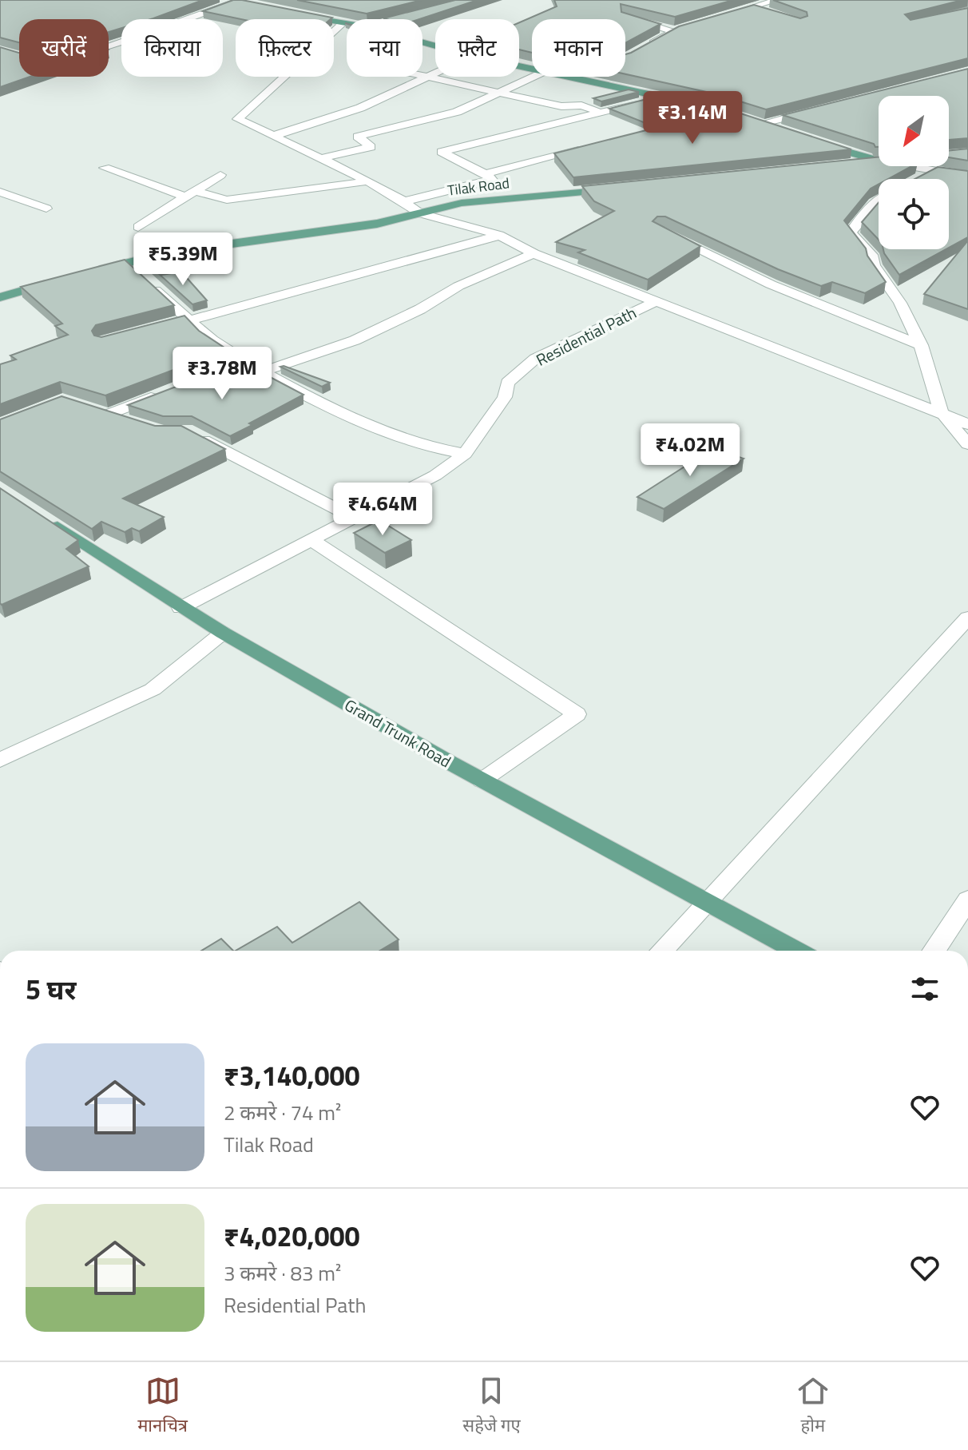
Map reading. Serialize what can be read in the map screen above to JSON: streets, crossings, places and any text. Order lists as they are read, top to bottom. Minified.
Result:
{"streets":{"main road":["Tilak Road","Grand Trunk Road"],"street":["Residential Path"]},"crossings":[["Residential Path","Grand Trunk Road"]],"north":"bottom left","page":{"chip":["खरीदें","किराया","फ़िल्टर","नया","फ़्लैट","मकान"],"price":["₹3.14M","₹5.39M","₹3.78M","₹4.02M","₹4.64M"],"heading":"5 घर","list":[{"name":"₹3,140,000","note":"2 कमरे · 74 m² · Tilak Road"},{"name":"₹4,020,000","note":"3 कमरे · 83 m² · Residential Path"}],"tabs":["मानचित्र","सहेजे गए","होम"]}}
